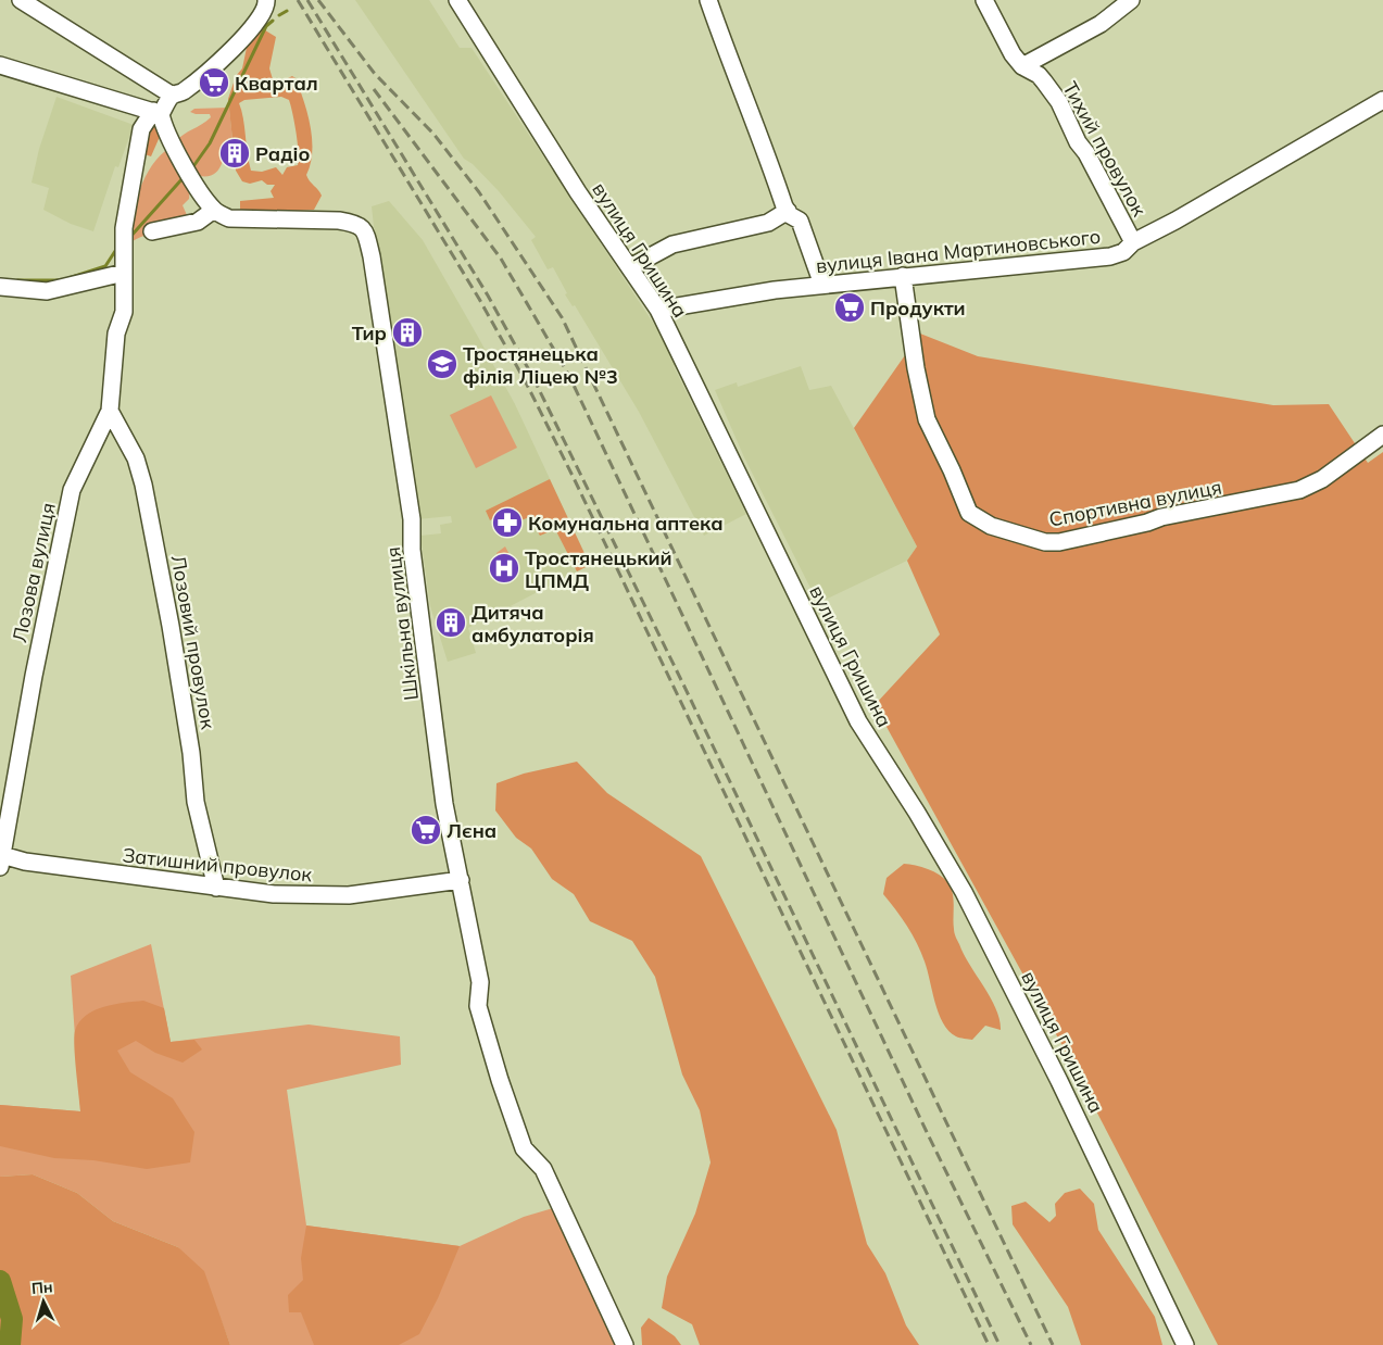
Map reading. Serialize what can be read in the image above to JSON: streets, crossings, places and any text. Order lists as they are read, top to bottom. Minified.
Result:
{"streets":{"street":["Тихий провулок","вулиця Гришина","вулиця Івана Мартиновського","Спортивна вулиця","Лозова вулиця","Шкільна вулиця","Лозовий провулок","Затишний провулок"]},"crossings":[["Тихий провулок","вулиця Івана Мартиновського"],["вулиця Гришина","вулиця Івана Мартиновського"],["вулиця Івана Мартиновського","Спортивна вулиця"],["Лозова вулиця","Лозовий провулок"],["Лозова вулиця","Затишний провулок"],["Шкільна вулиця","Затишний провулок"],["Лозовий провулок","Затишний провулок"]],"places":{"supermarket":["Квартал","Продукти","Лєна"],"building":["Радіо","Тир","Дитяча амбулаторія"],"school or university":["Тростянецька філія Ліцею №3"],"pharmacy":["Комунальна аптека"],"hospital":["Тростянецький ЦПМД"]},"north":"top"}
